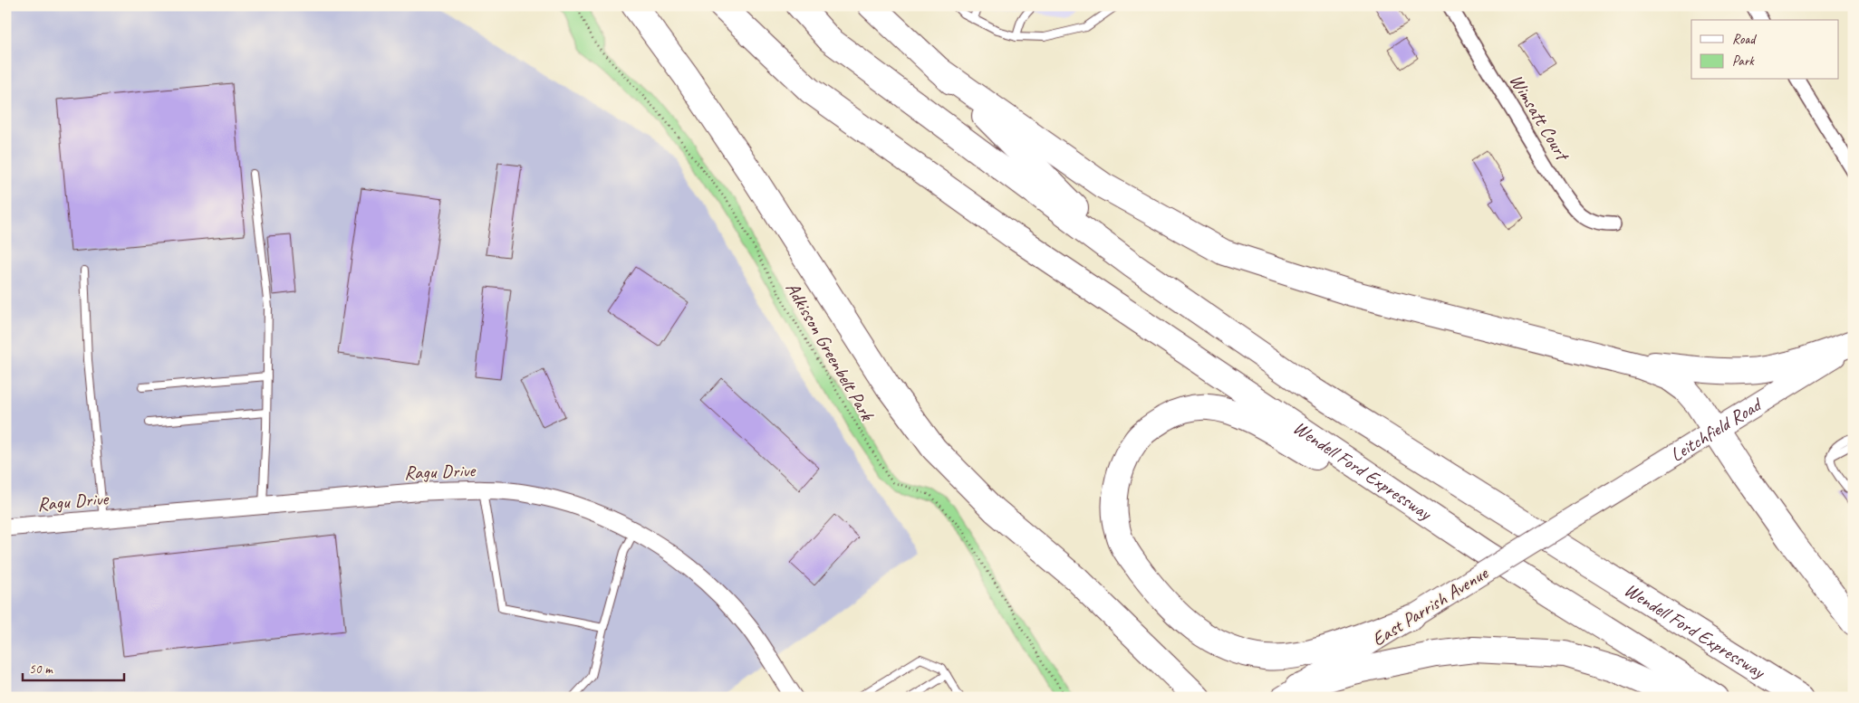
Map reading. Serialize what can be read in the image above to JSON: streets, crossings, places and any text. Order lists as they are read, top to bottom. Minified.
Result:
{"streets":{"highway":["Wendell Ford Expressway"],"main road":["Leitchfield Road","East Parrish Avenue"],"street":["Wimsatt Court","Ragu Drive"],"path":["Adkisson Greenbelt Park"]},"crossings":[["Leitchfield Road","East Parrish Avenue"]],"legend":["Road","Park"],"scale_bar":"50 m"}
